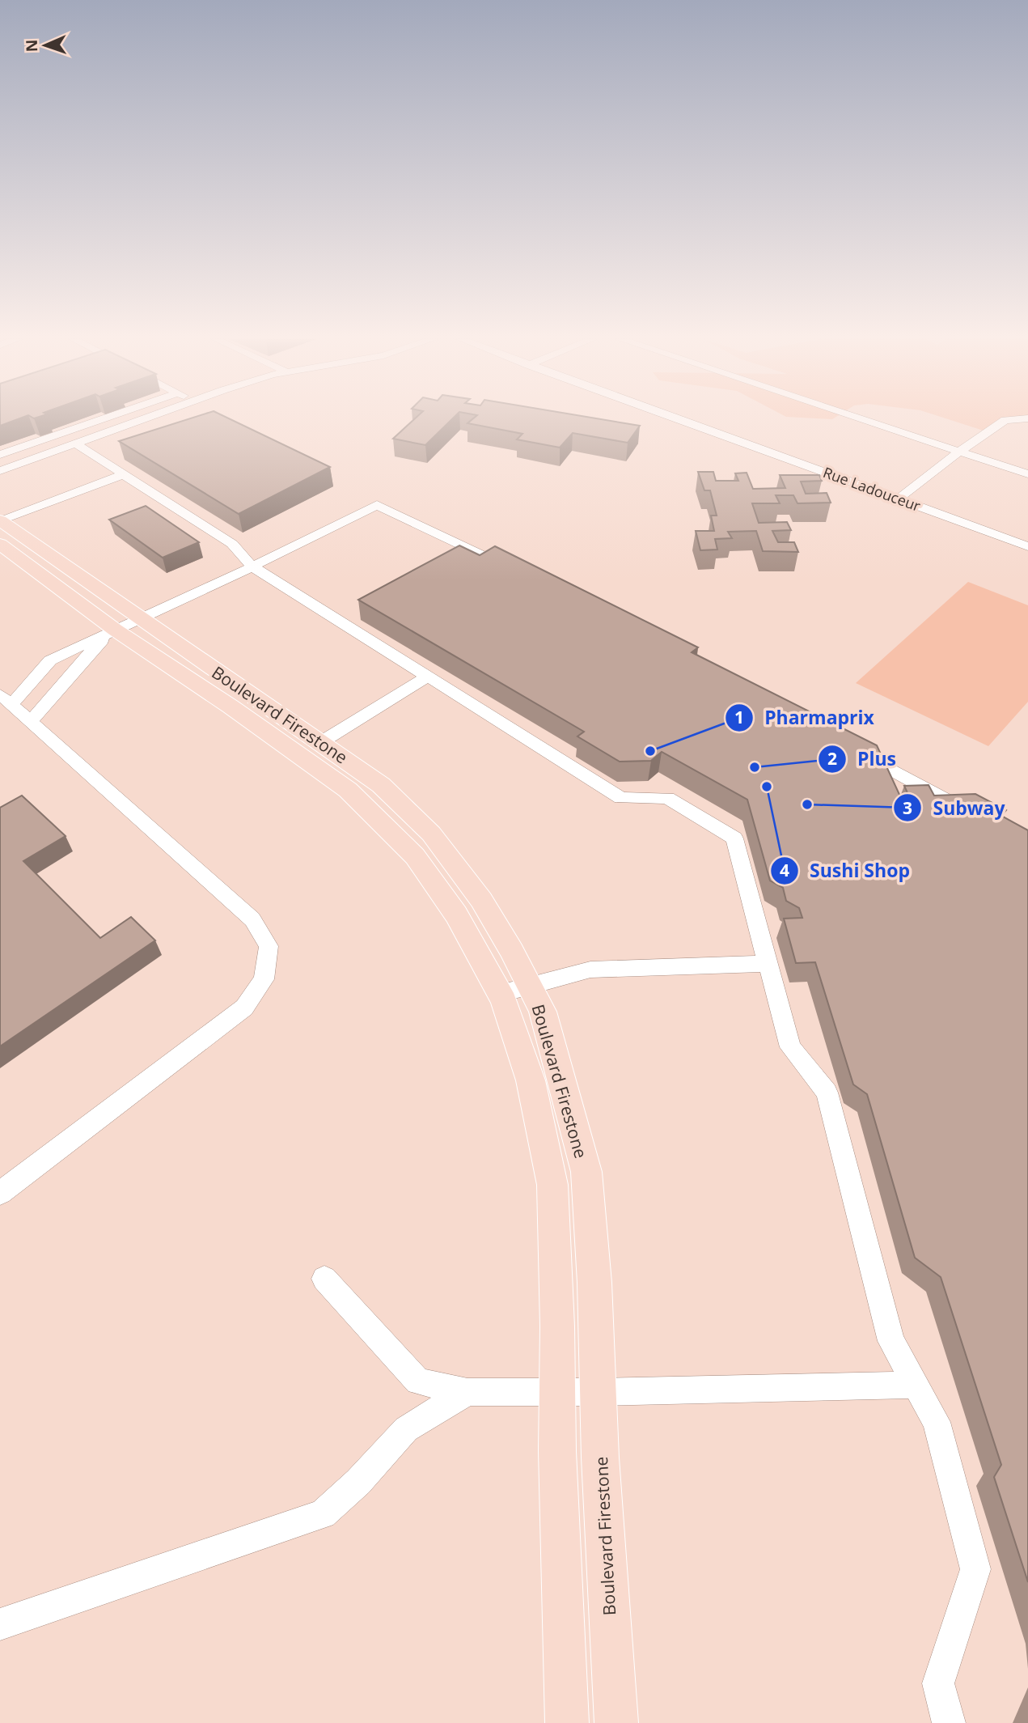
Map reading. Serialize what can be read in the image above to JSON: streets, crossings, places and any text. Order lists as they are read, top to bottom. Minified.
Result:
{"streets":{"main road":["Boulevard Firestone"],"street":["Rue Ladouceur"]},"places":["Pharmaprix","Plus","Sushi Shop","Subway"],"north":"left"}
